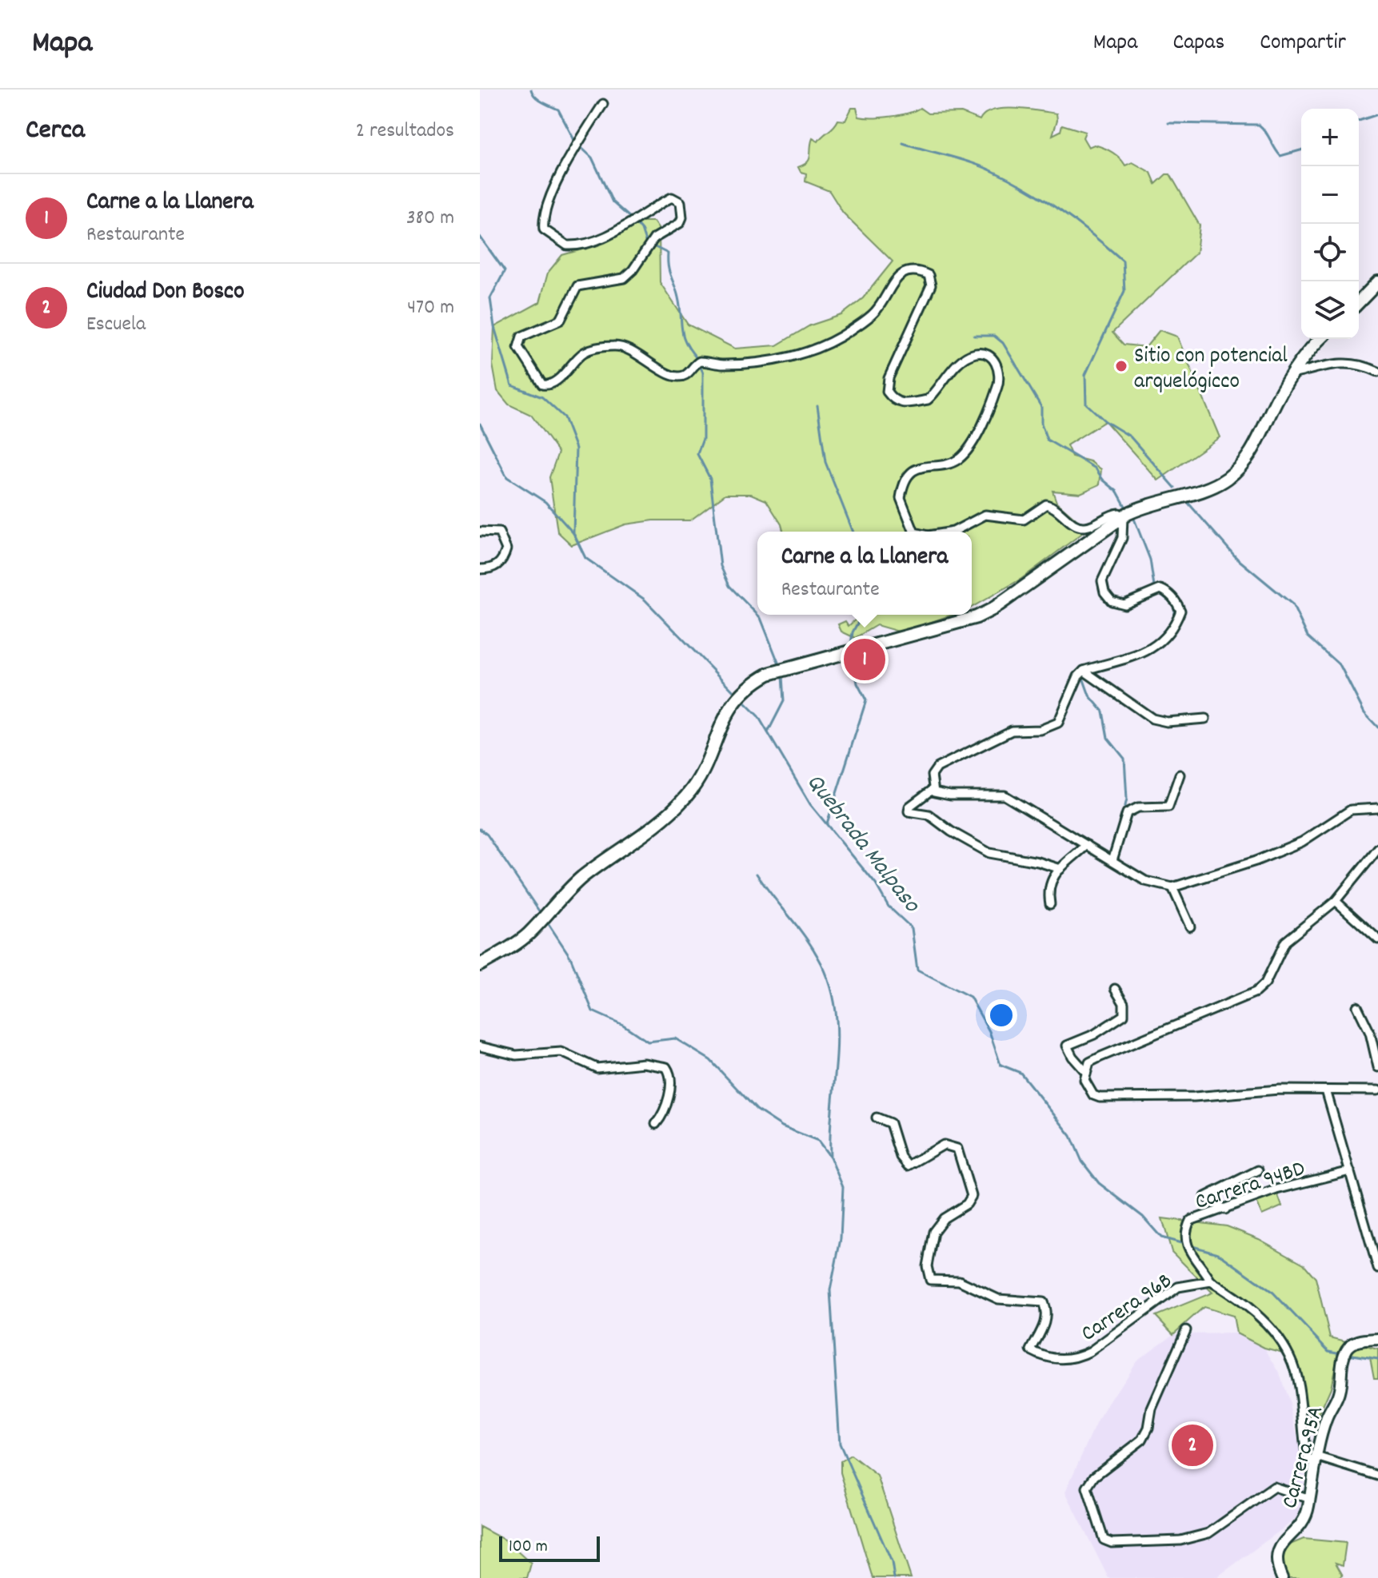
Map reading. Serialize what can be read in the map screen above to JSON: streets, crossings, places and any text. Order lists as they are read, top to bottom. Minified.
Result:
{"streets":{"street":["Carrera 94BD","Carrera 96B","Carrera 95A"]},"crossings":[["Carrera 94BD","Carrera 96B"]],"water":["Quebrada Malpaso"],"places":["Sitio con potencial arquelógicco"],"scale_bar":"100 m","page":{"header":"Mapa","nav":["Mapa","Capas","Compartir"],"heading":["Cerca","2 resultados"],"map_buttons":["+","−"],"list":[{"mark":"1","name":"Carne a la Llanera","note":"Restaurante","value":"380 m"},{"mark":"2","name":"Ciudad Don Bosco","note":"Escuela","value":"470 m"}],"popup":["Carne a la Llanera","Restaurante"],"pins":["1","2"],"scale":"100 m"}}
